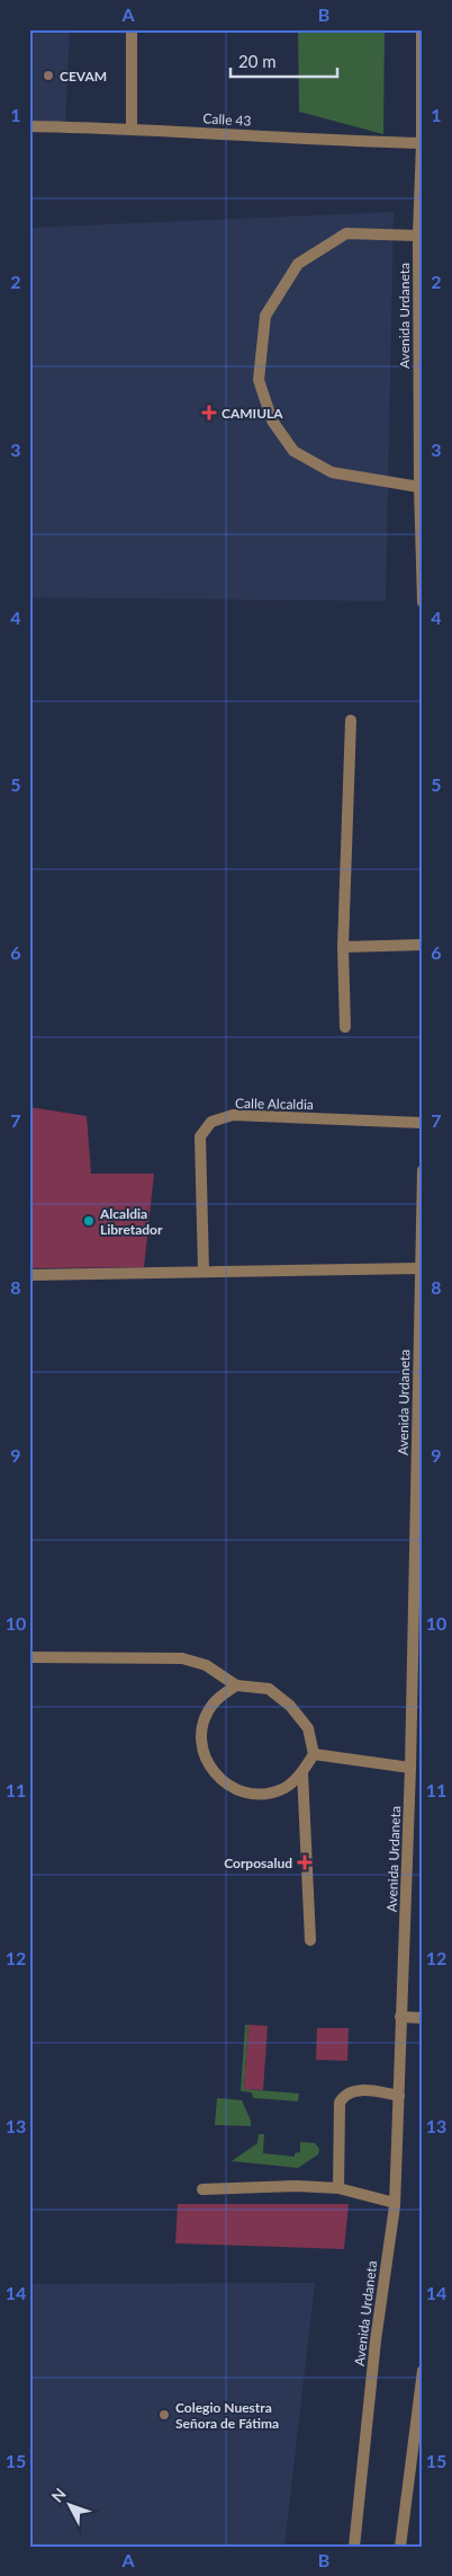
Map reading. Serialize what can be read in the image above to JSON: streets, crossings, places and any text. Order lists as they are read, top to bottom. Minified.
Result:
{"streets":{"street":["Calle 43","Avenida Urdaneta","Calle Alcaldia"]},"crossings":[["Calle 43","Avenida Urdaneta"]],"places":{"other":["CEVAM","Alcaldia Libretador","Colegio Nuestra Señora de Fátima"],"health":["CAMIULA","Corposalud"]},"scale_bar":"20 m","north":"top left","grid":{"columns":["A","B"],"rows":["1","2","3","4","5","6","7","8","9","10","11","12","13","14","15"]}}
